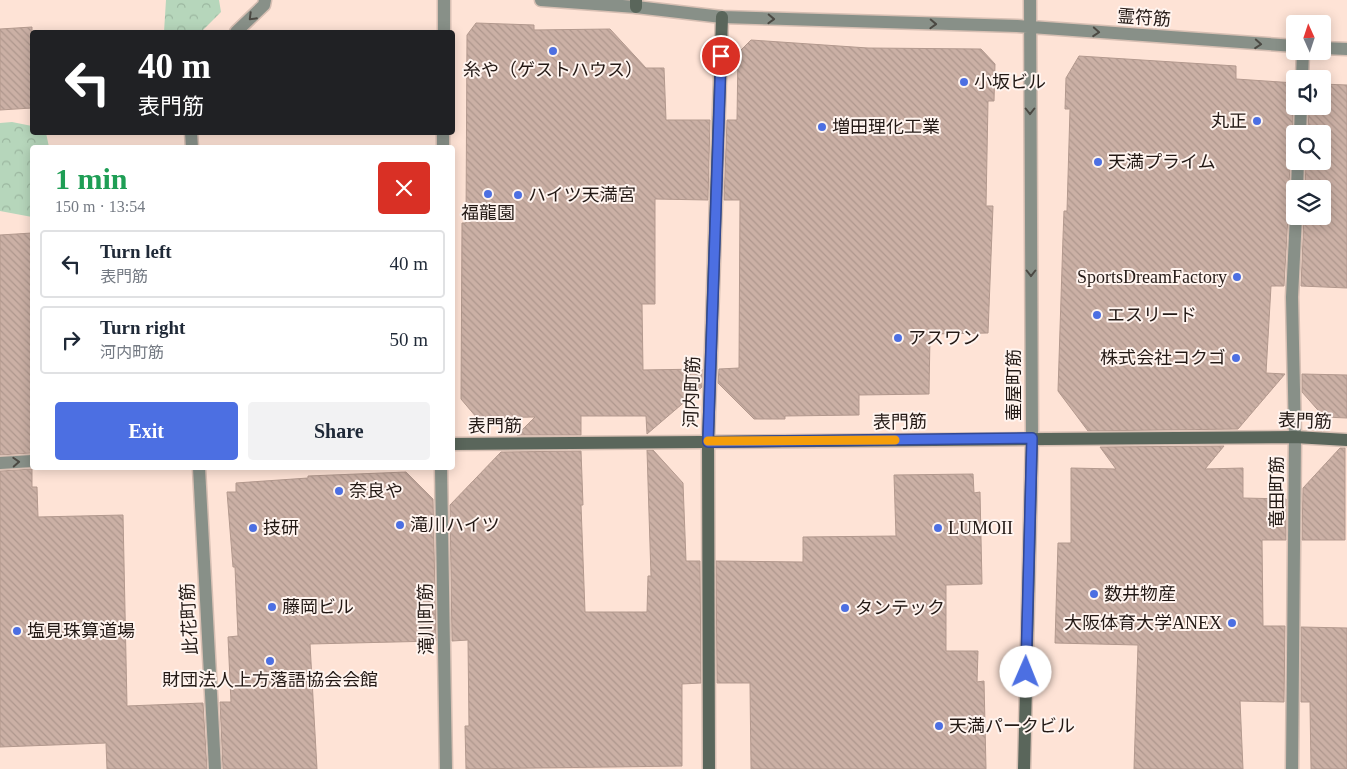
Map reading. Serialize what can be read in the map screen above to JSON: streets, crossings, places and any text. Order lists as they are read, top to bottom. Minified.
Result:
{"streets":{"street":["霊符筋","壷屋町筋","河内町筋","表門筋","竜田町筋","此花町筋","滝川町筋"]},"crossings":[["霊符筋","壷屋町筋"],["霊符筋","河内町筋"],["壷屋町筋","表門筋"],["河内町筋","表門筋"],["表門筋","竜田町筋"]],"one_way":["霊符筋","壷屋町筋"],"places":["糸や（ゲストハウス）","小坂ビル","丸正","増田理化工業","天満プライム","福龍園","ハイツ天満宮","SportsDreamFactory","エスリード","アスワン","株式会社コクゴ","奈良や","滝川ハイツ","技研","LUMOII","数井物産","藤岡ビル","タンテック","大阪体育大学ANEX","塩見珠算道場","財団法人上方落語協会会館","天満パークビル"],"north":"top","page":{"turn":["40 m","表門筋"],"heading":["1 min","150 m · 13:54"],"list":[{"name":"Turn left","note":"表門筋","value":"40 m"},{"name":"Turn right","note":"河内町筋","value":"50 m"}],"buttons":["Exit","Share"]}}
